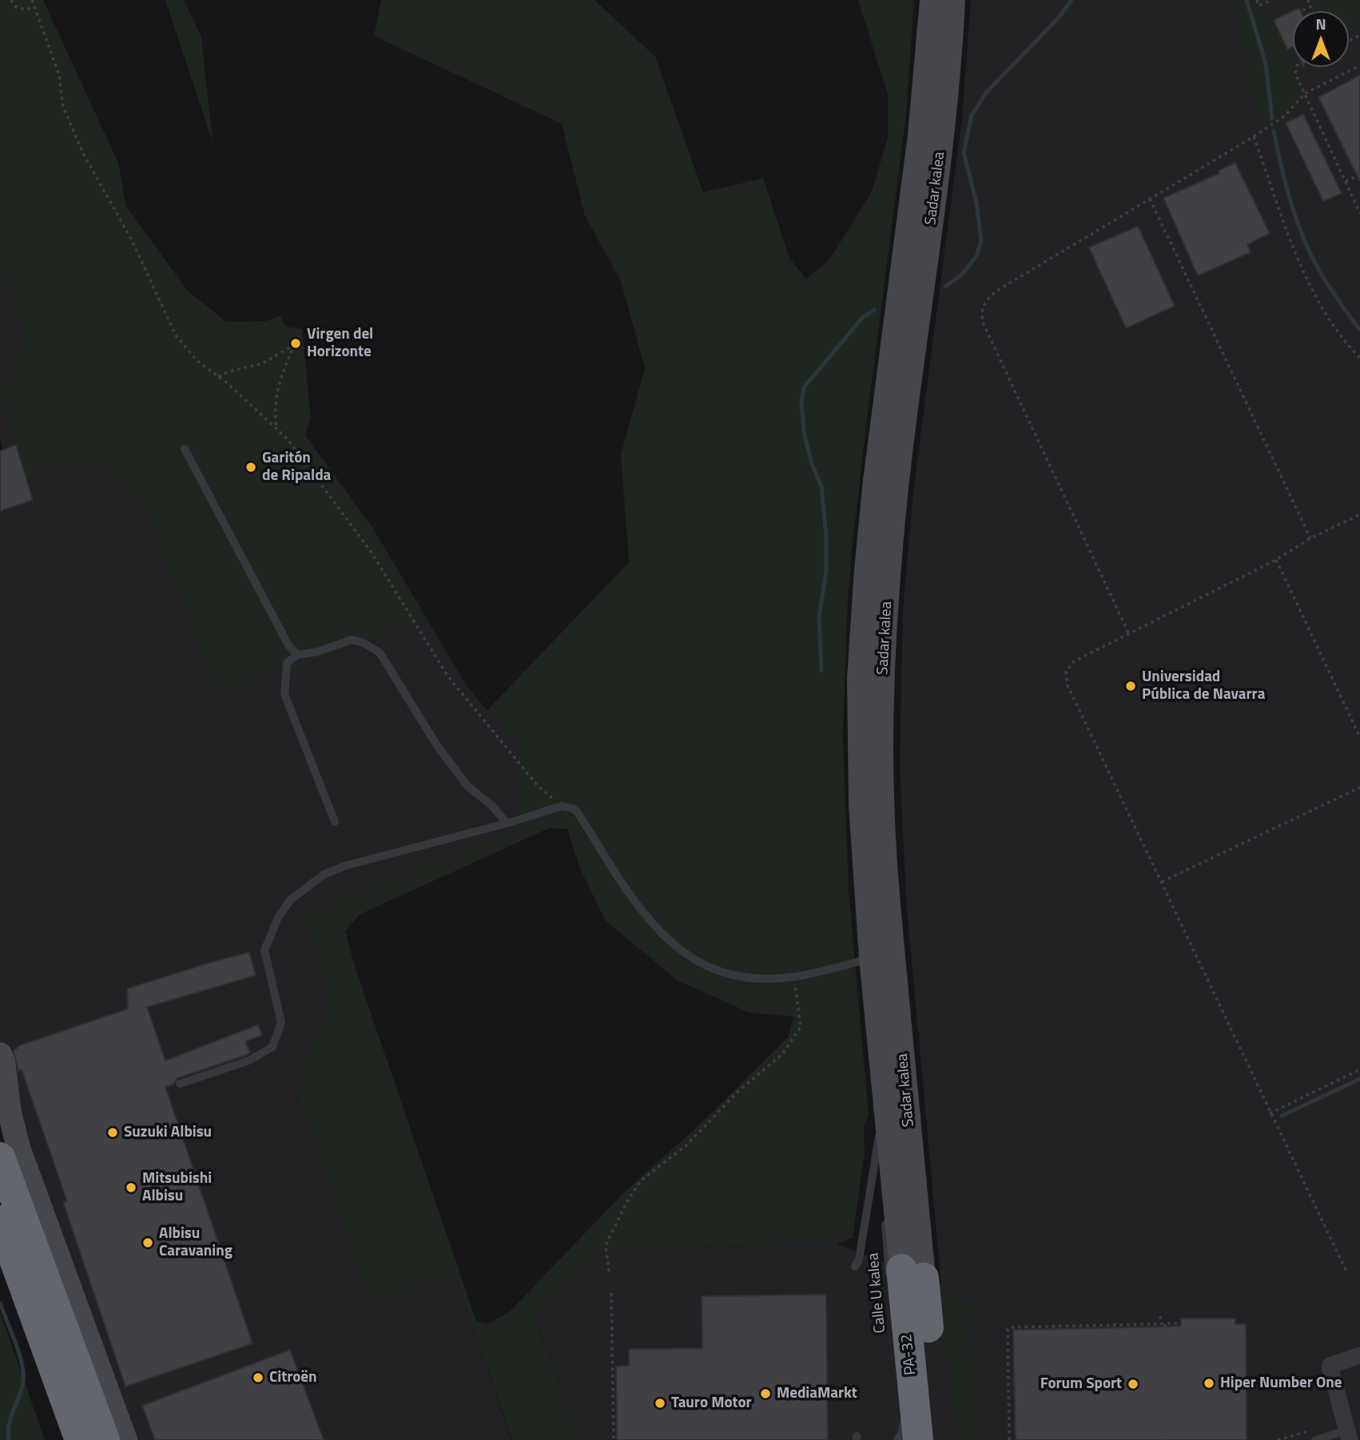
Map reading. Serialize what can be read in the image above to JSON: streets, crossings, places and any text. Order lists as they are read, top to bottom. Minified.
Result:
{"streets":{"highway":["PA-32"],"street":["Sadar kalea"],"lane":["Calle U kalea"]},"crossings":[["Sadar kalea","Calle U kalea"],["Sadar kalea","PA-32"],["Calle U kalea","PA-32"]],"places":["Virgen del Horizonte","Garitón de Ripalda","Universidad Pública de Navarra","Suzuki Albisu","Mitsubishi Albisu","Albisu Caravaning","Citroën","Hiper Number One","Forum Sport","MediaMarkt","Tauro Motor"],"north":"top"}
